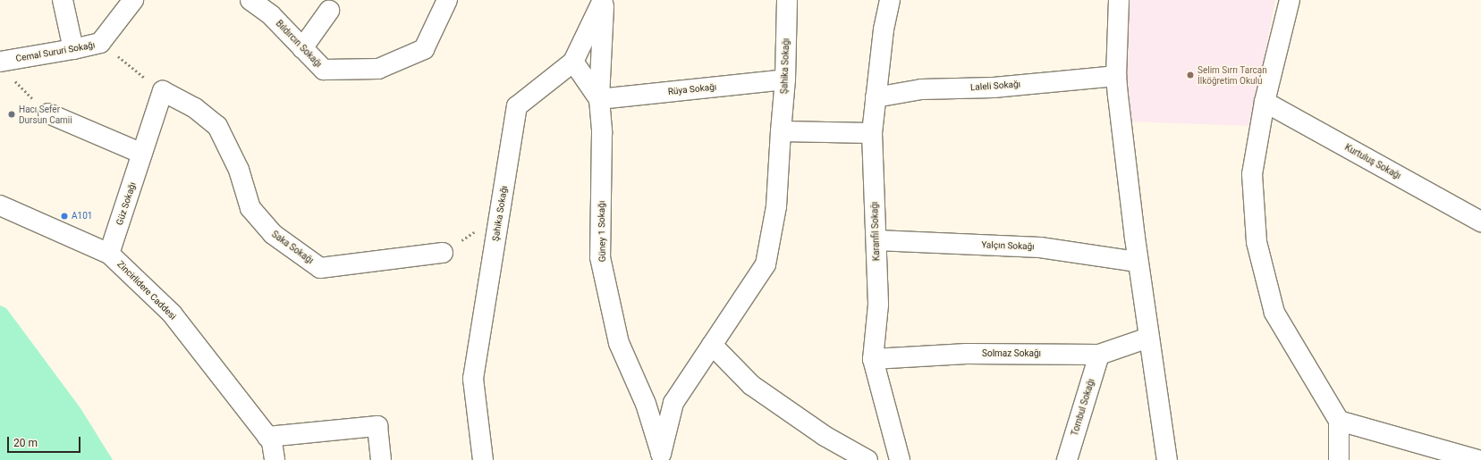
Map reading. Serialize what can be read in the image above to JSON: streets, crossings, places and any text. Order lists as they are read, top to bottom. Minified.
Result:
{"streets":{"street":["Bıldırcın Sokağı","Cemal Sururi Sokağı","Şahika Sokağı","Laleli Sokağı","Rüya Sokağı","Kurtuluş Sokağı","Güz Sokağı","Güney 1 Sokağı","Karanfil Sokağı","Yalçın Sokağı","Saka Sokağı","Zincirlidere Caddesi","Solmaz Sokağı","Tombul Sokağı"]},"crossings":[["Şahika Sokağı","Rüya Sokağı"],["Şahika Sokağı","Güney 1 Sokağı"],["Laleli Sokağı","Karanfil Sokağı"],["Rüya Sokağı","Güney 1 Sokağı"],["Güz Sokağı","Saka Sokağı"],["Güz Sokağı","Zincirlidere Caddesi"],["Karanfil Sokağı","Yalçın Sokağı"],["Karanfil Sokağı","Solmaz Sokağı"],["Solmaz Sokağı","Tombul Sokağı"]],"places":["Selim Sırrı Tarcan İlköğretim Okulu","Hacı Sefer Dursun Camii","А101"],"scale_bar":"20 m"}
